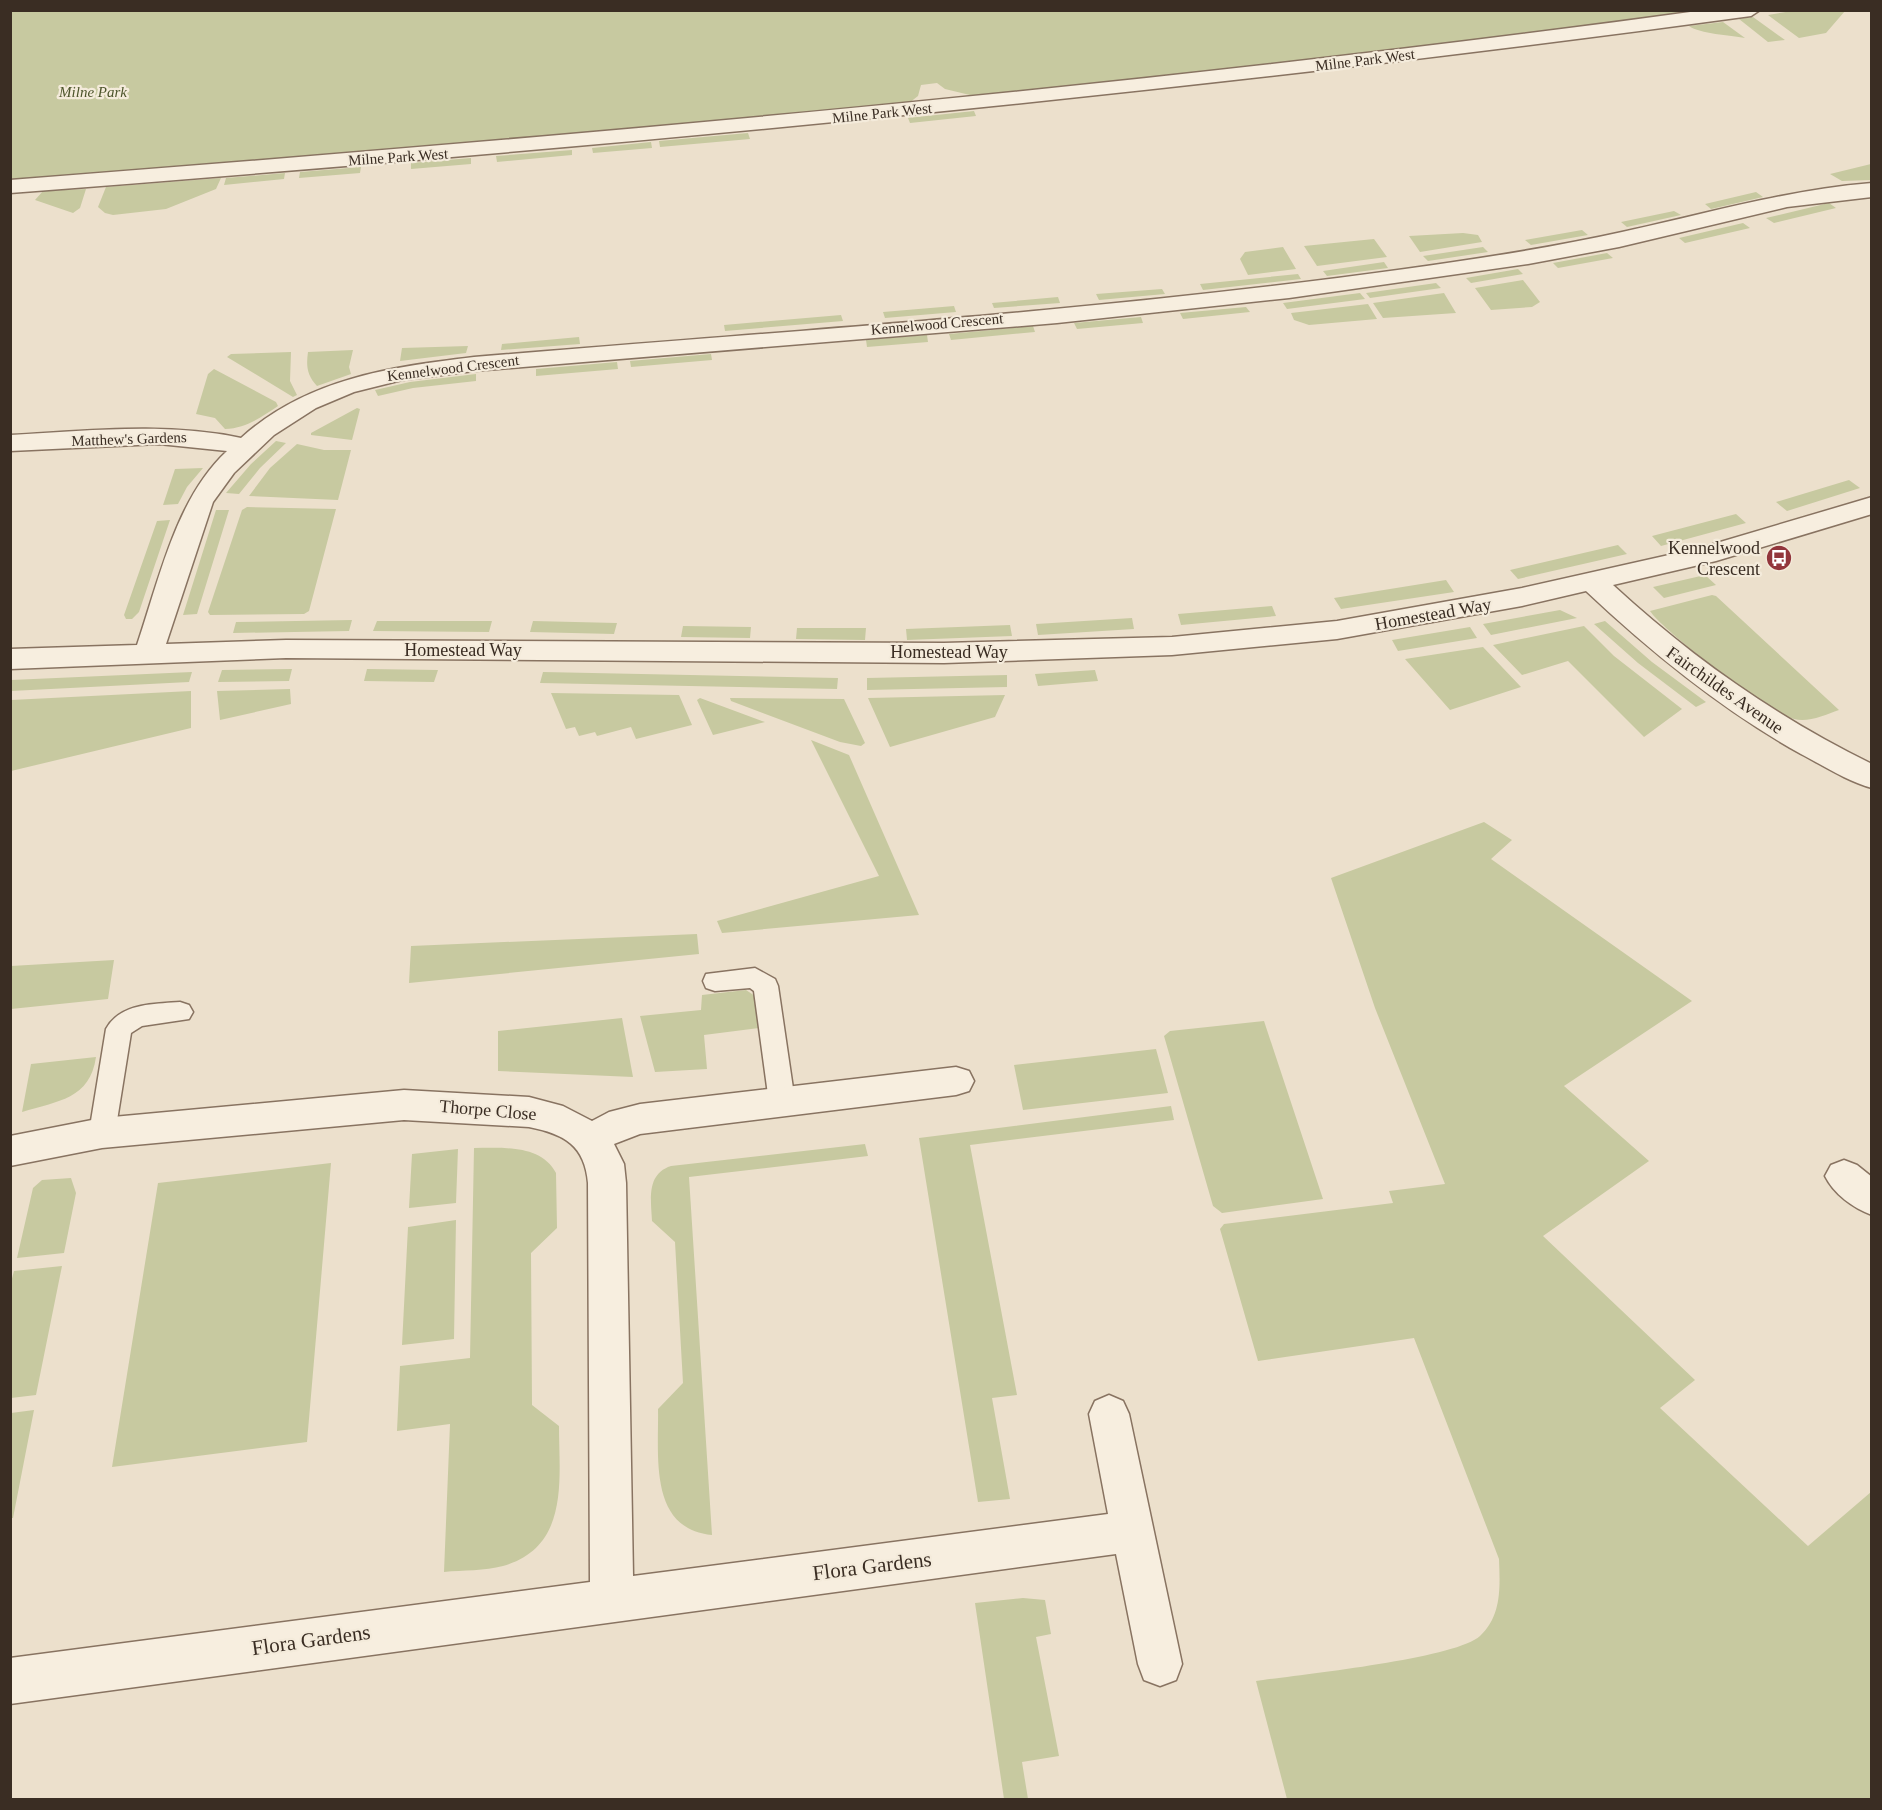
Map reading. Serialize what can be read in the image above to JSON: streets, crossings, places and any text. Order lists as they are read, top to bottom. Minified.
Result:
{"streets":{"street":["Milne Park West","Kennelwood Crescent","Matthew's Gardens","Homestead Way","Fairchildes Avenue","Thorpe Close","Flora Gardens"]},"crossings":[["Kennelwood Crescent","Matthew's Gardens"],["Kennelwood Crescent","Homestead Way"],["Homestead Way","Fairchildes Avenue"]],"parks":["Milne Park"],"places":{"bus stop":["Kennelwood Crescent"]}}
